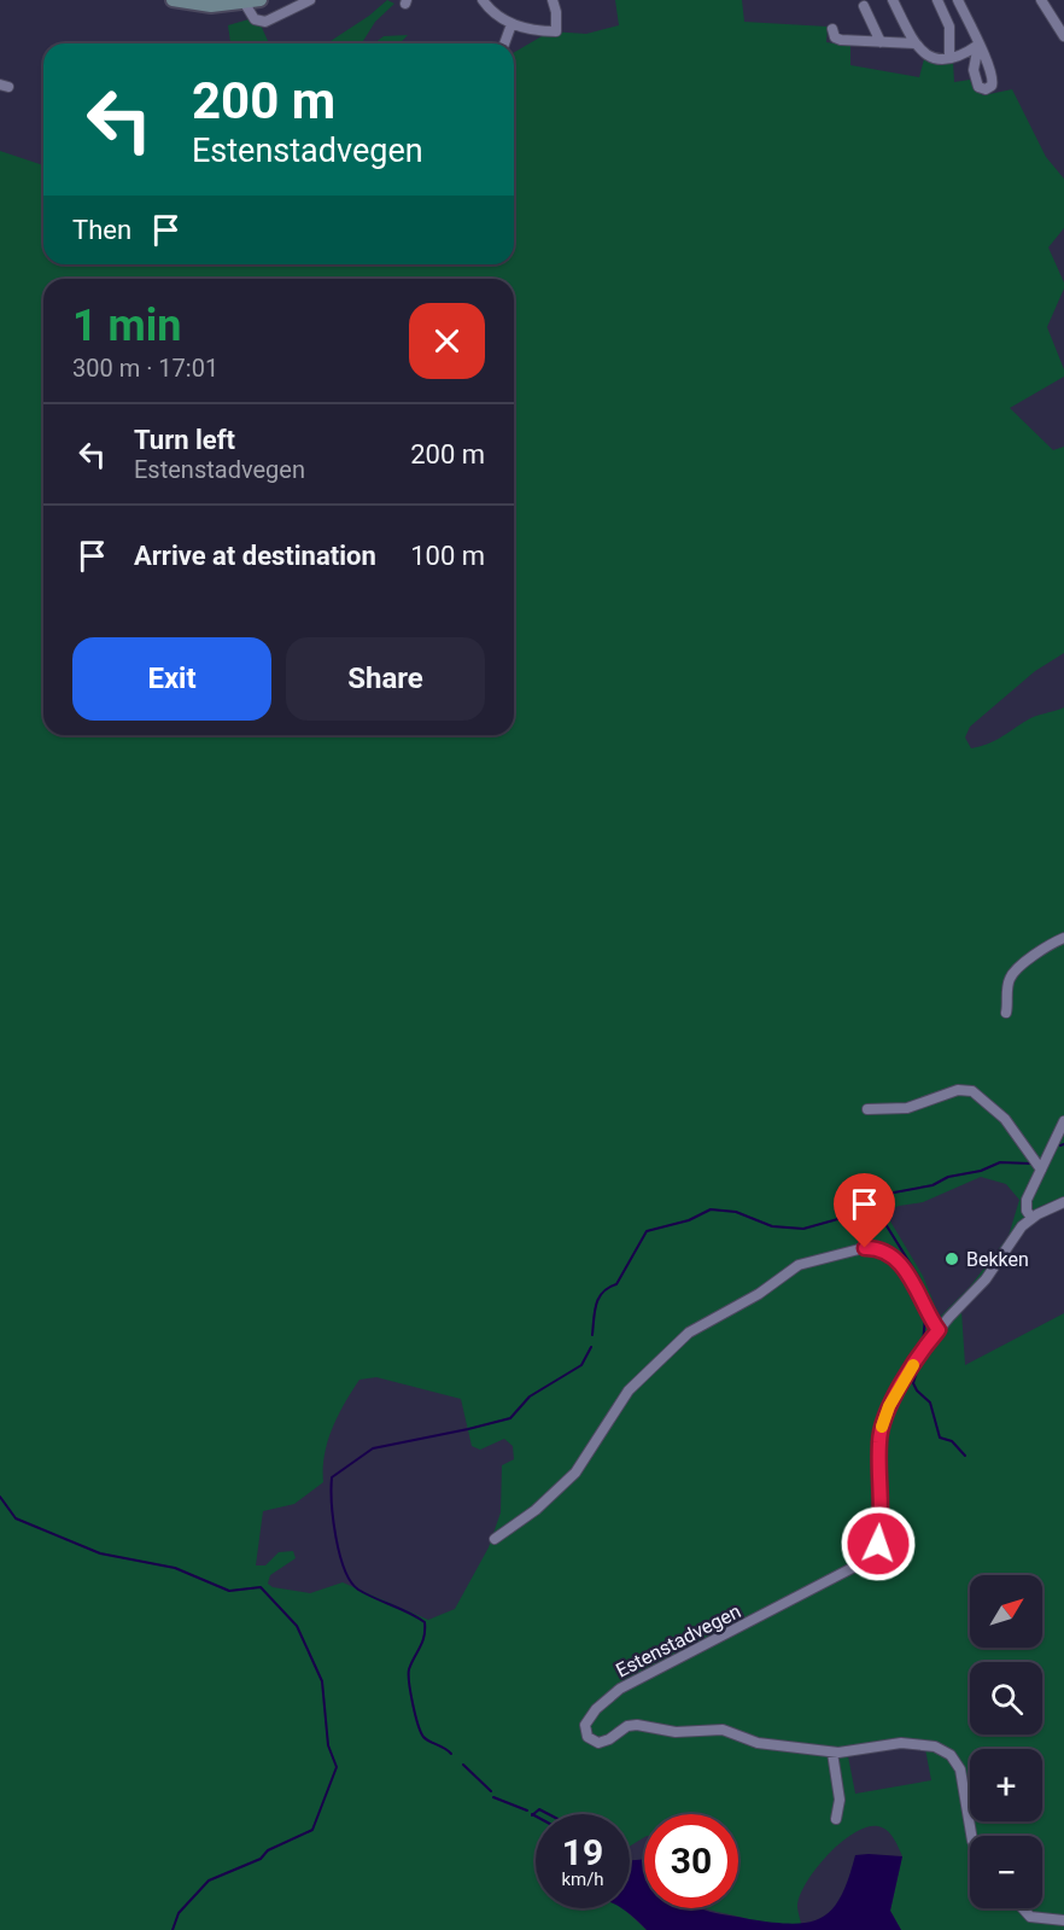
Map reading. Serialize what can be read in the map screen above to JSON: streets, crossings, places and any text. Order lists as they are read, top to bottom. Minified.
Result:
{"streets":{"street":["Estenstadvegen"]},"places":["Bekken"],"north":"top right","page":{"turn":["200 m","Estenstadvegen"],"then":"Then","heading":["1 min","300 m · 17:01"],"list":[{"name":"Turn left","note":"Estenstadvegen","value":"200 m"},{"name":"Arrive at destination","value":"100 m"}],"buttons":["Exit","Share"],"map_buttons":["+","−"],"speed":"19 km/h","limit":"30"}}
